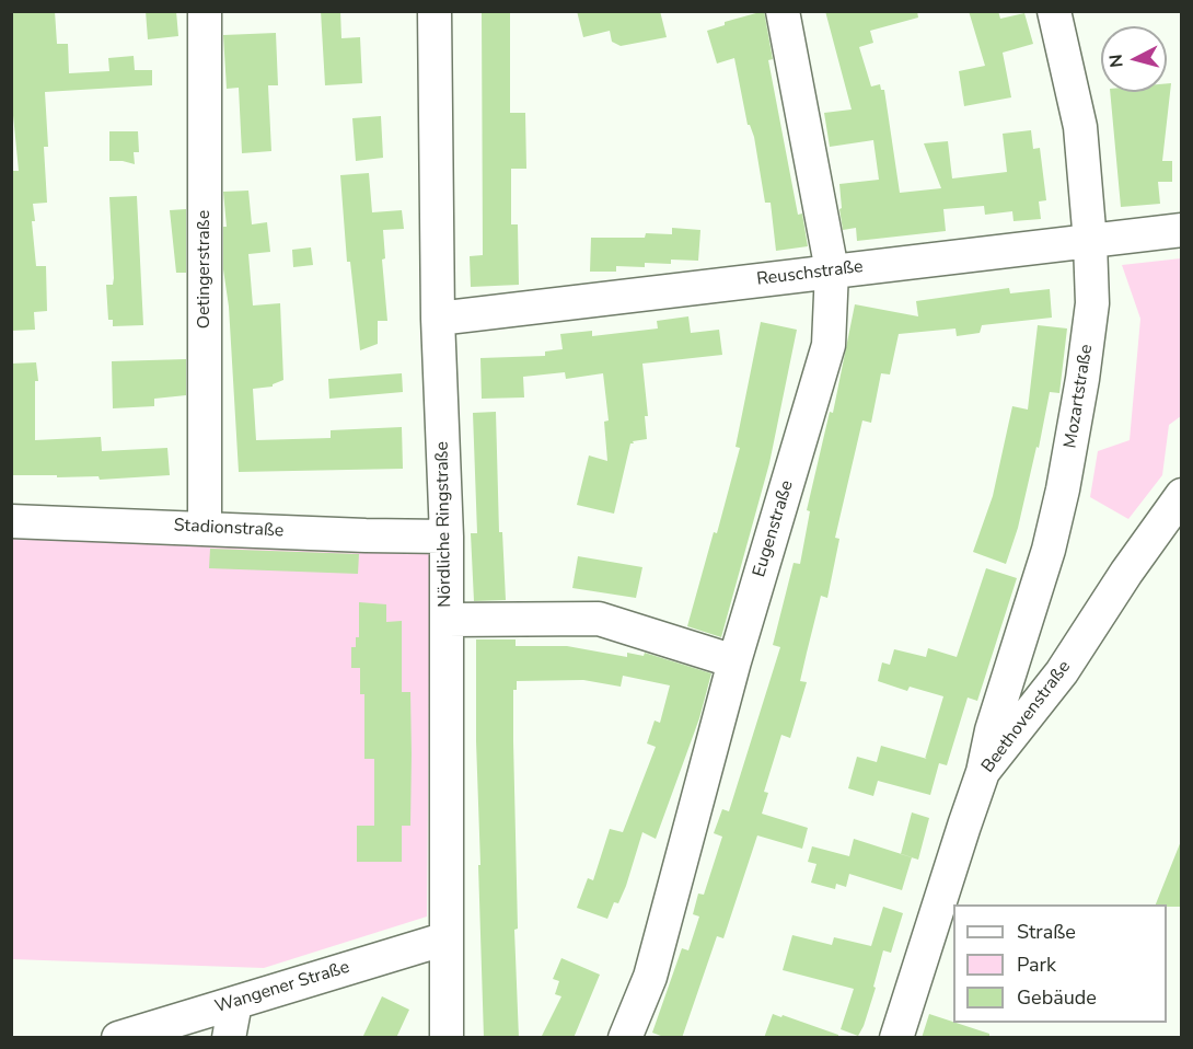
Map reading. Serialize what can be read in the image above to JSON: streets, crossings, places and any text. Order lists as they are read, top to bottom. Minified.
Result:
{"streets":{"street":["Oetingerstraße","Reuschstraße","Mozartstraße","Nördliche Ringstraße","Stadionstraße","Eugenstraße","Beethovenstraße","Wangener Straße"]},"crossings":[["Oetingerstraße","Stadionstraße"],["Reuschstraße","Mozartstraße"],["Reuschstraße","Nördliche Ringstraße"],["Reuschstraße","Eugenstraße"],["Mozartstraße","Beethovenstraße"],["Nördliche Ringstraße","Stadionstraße"],["Nördliche Ringstraße","Wangener Straße"]],"legend":["Straße","Park","Gebäude"],"north":"left"}
